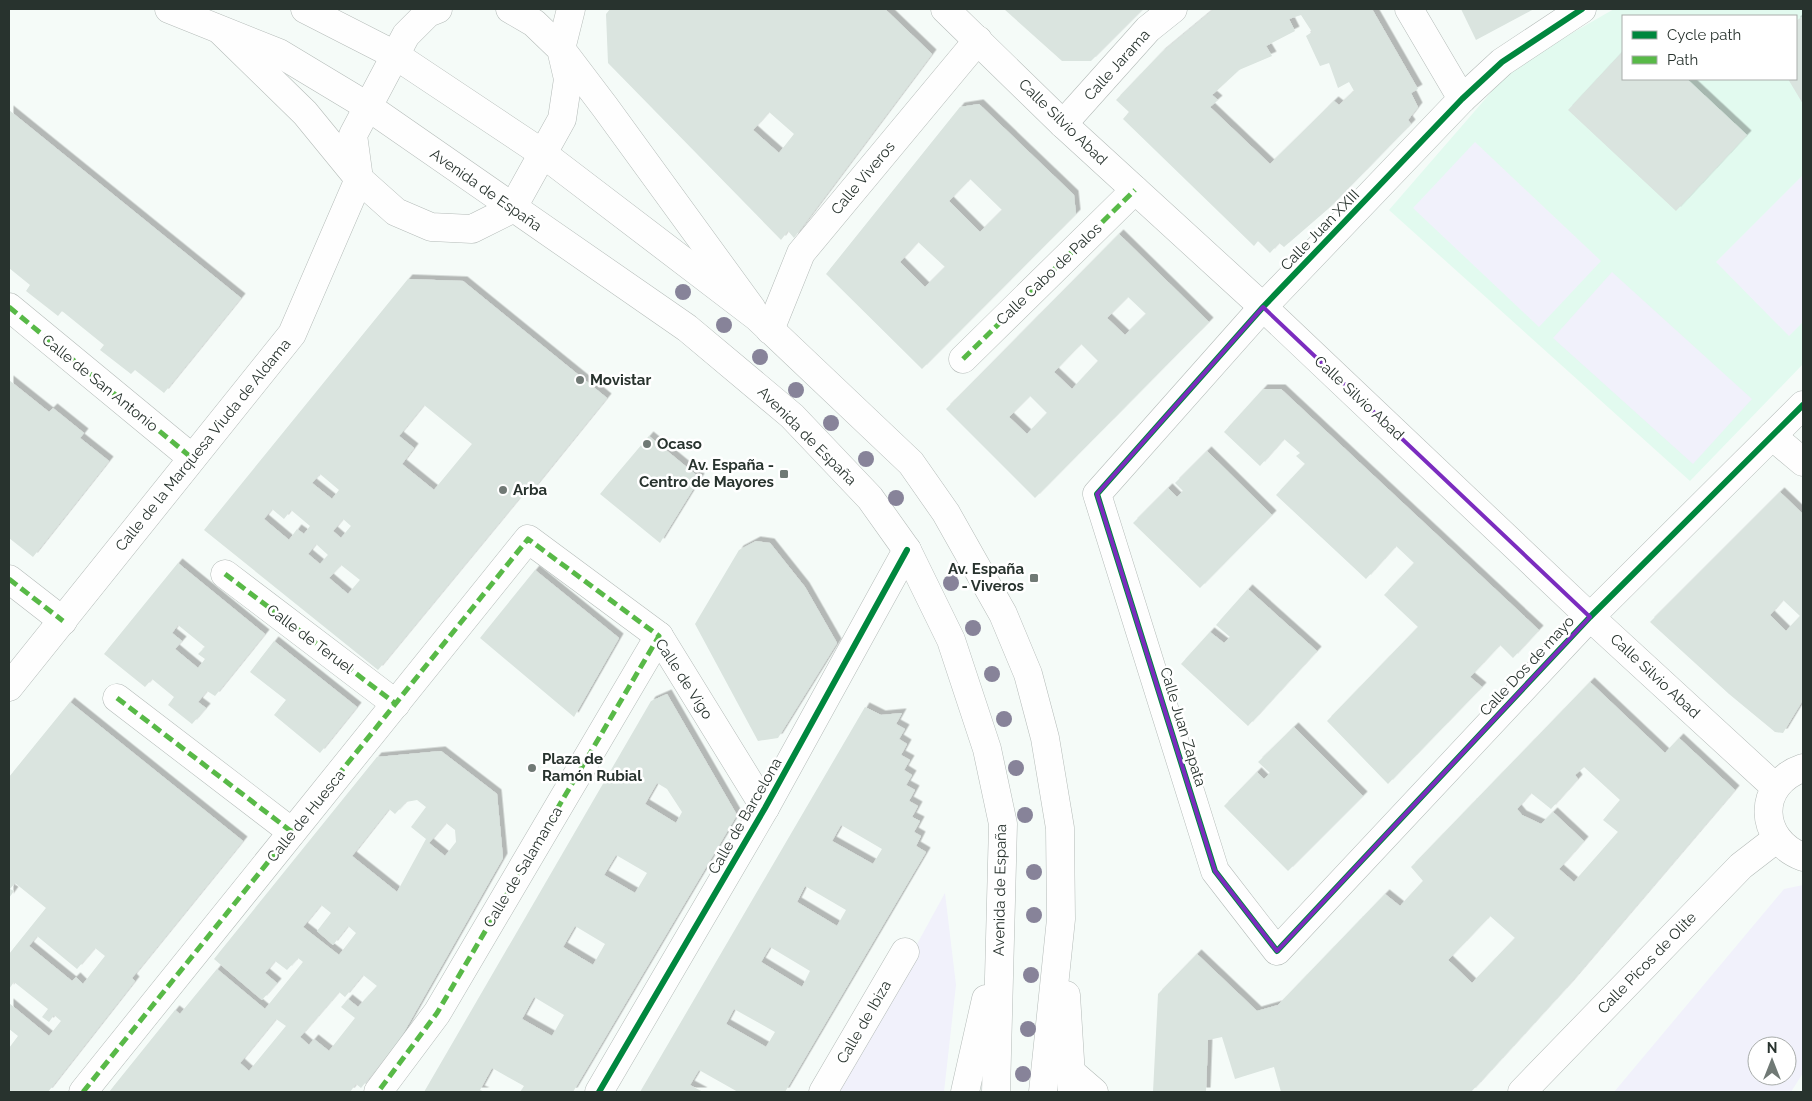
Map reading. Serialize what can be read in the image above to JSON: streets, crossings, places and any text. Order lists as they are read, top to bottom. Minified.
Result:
{"streets":{"street":["Calle Jarama","Calle Silvio Abad","Calle Viveros","Avenida de España","Calle Juan XXIII","Calle Cabo de Palos","Calle de San Antonio","Calle de la Marquesa Viuda de Aldama","Calle de Teruel","Calle Dos de mayo","Calle de Vigo","Calle Juan Zapata","Calle de Huesca","Calle de Barcelona","Calle de Salamanca","Calle Picos de Olite","Calle de Ibiza"]},"crossings":[["Calle Jarama","Calle Silvio Abad"],["Calle Silvio Abad","Calle Viveros"],["Calle Silvio Abad","Calle Juan XXIII"],["Calle Silvio Abad","Calle Cabo de Palos"],["Calle Silvio Abad","Calle Dos de mayo"],["Avenida de España","Calle de Barcelona"],["Calle Juan XXIII","Calle Juan Zapata"],["Calle de San Antonio","Calle de la Marquesa Viuda de Aldama"],["Calle de Teruel","Calle de Huesca"],["Calle Dos de mayo","Calle Juan Zapata"],["Calle de Vigo","Calle de Huesca"],["Calle de Vigo","Calle de Barcelona"],["Calle de Vigo","Calle de Salamanca"]],"places":{"other":["Movistar","Ocaso","Arba","Plaza de Ramón Rubial"],"transit":["Av. España - Centro de Mayores","Av. España - Viveros"]},"legend":["Cycle path","Path"],"north":"top"}
